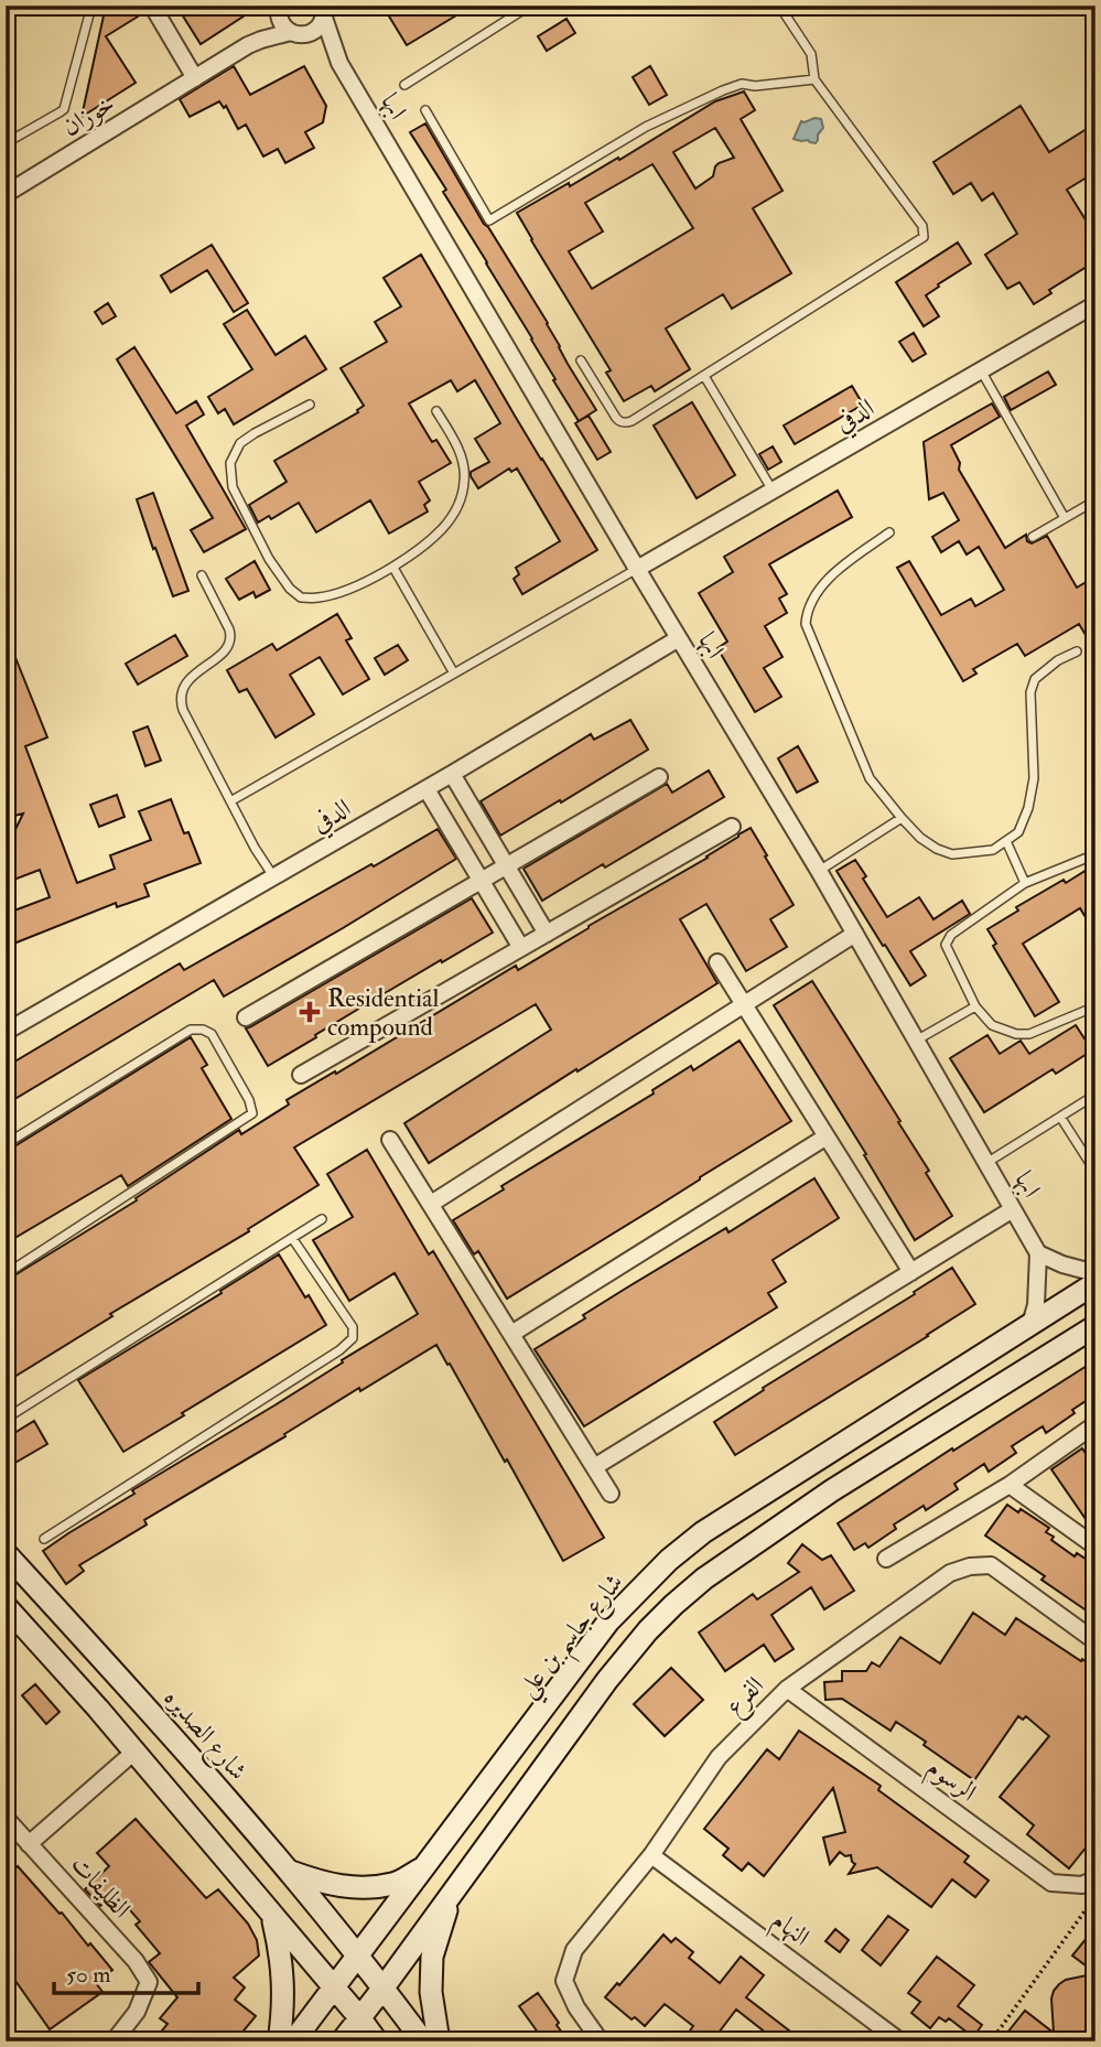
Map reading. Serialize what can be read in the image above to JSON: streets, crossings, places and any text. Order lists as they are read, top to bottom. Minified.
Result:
{"streets":{"street":["ابها","خوزان","الدفي","شارع جاسم بن علي","الفرع","شارع الصديره","الرسوم","الظليفات","النهام"]},"crossings":[["ابها","خوزان"],["ابها","الدفي"],["شارع جاسم بن علي","شارع الصديره"],["الفرع","الرسوم"],["الفرع","النهام"]],"places":{"health":["Residential compound"]},"scale_bar":"50 m"}
